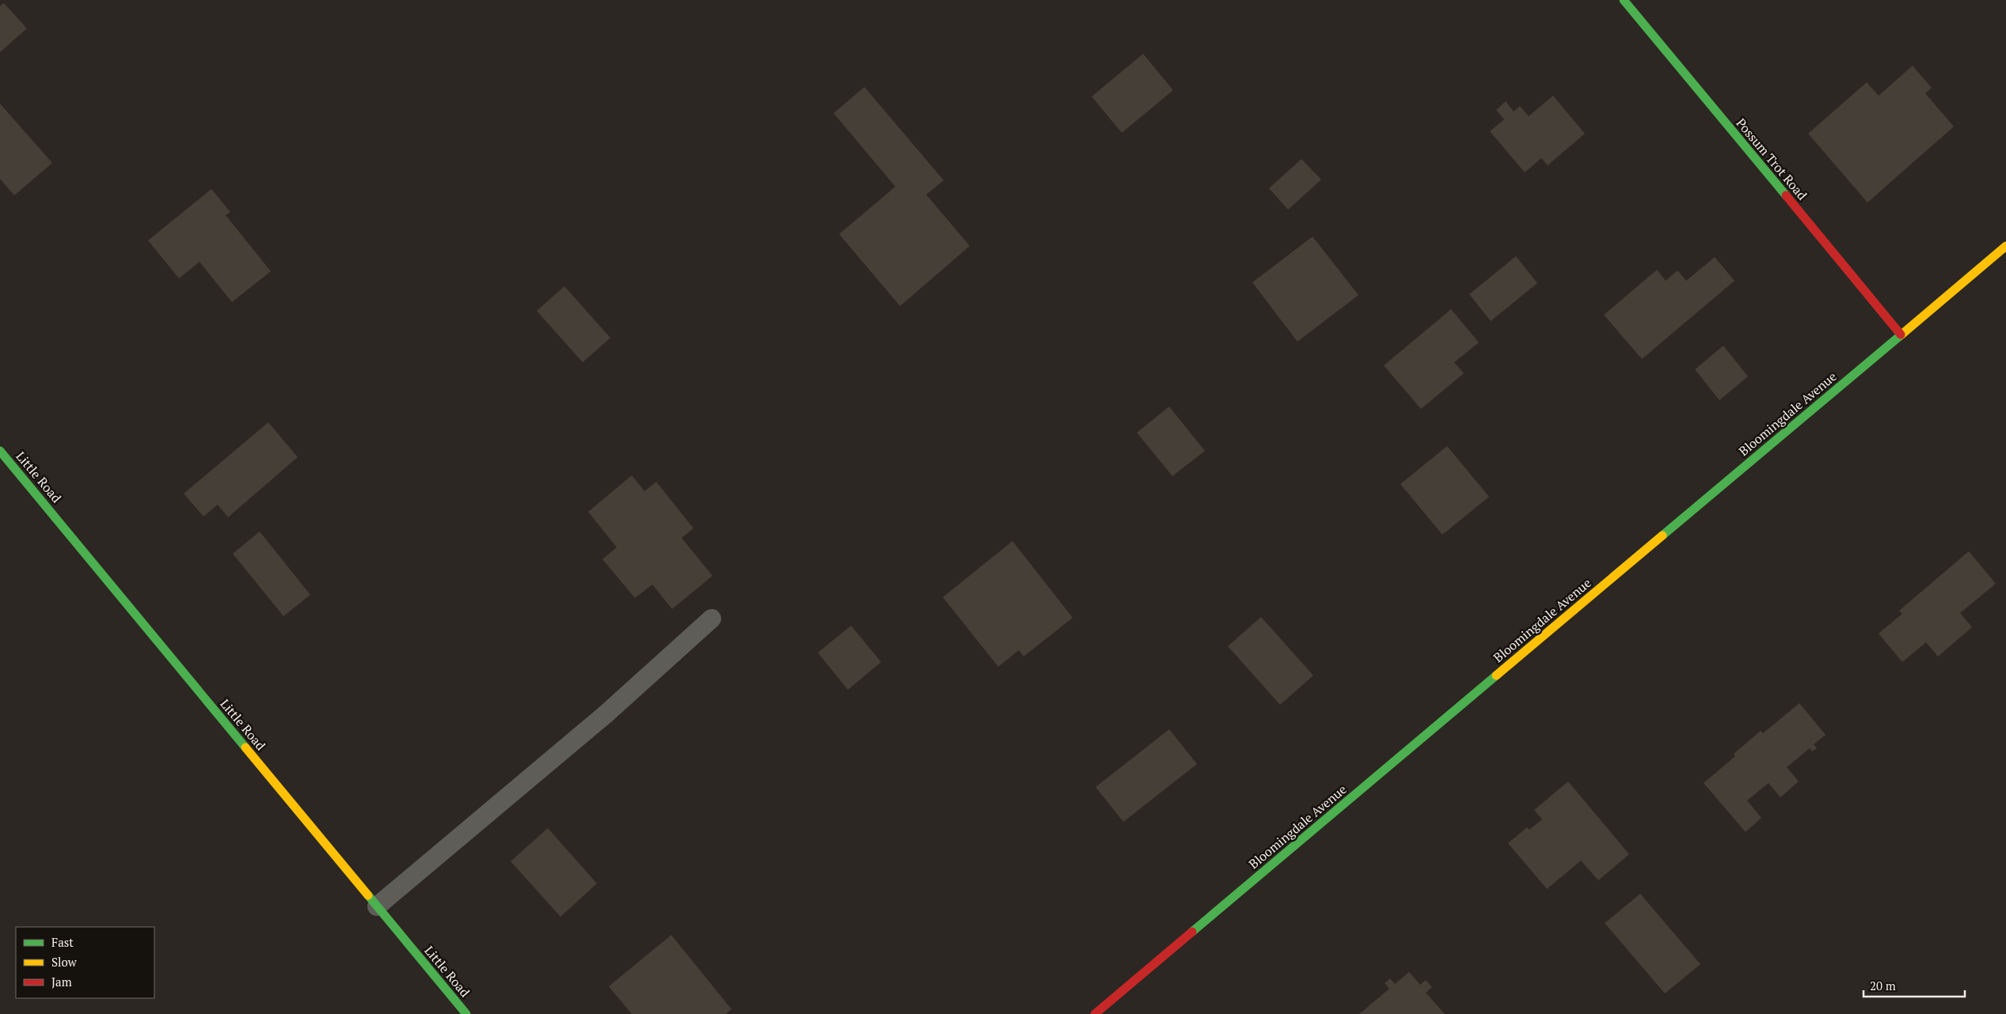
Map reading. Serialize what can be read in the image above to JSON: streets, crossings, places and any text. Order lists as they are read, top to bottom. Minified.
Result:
{"streets":{"street":["Possum Trot Road","Bloomingdale Avenue","Little Road"]},"crossings":[["Possum Trot Road","Bloomingdale Avenue"]],"legend":["Fast","Slow","Jam"],"scale_bar":"20 m"}
